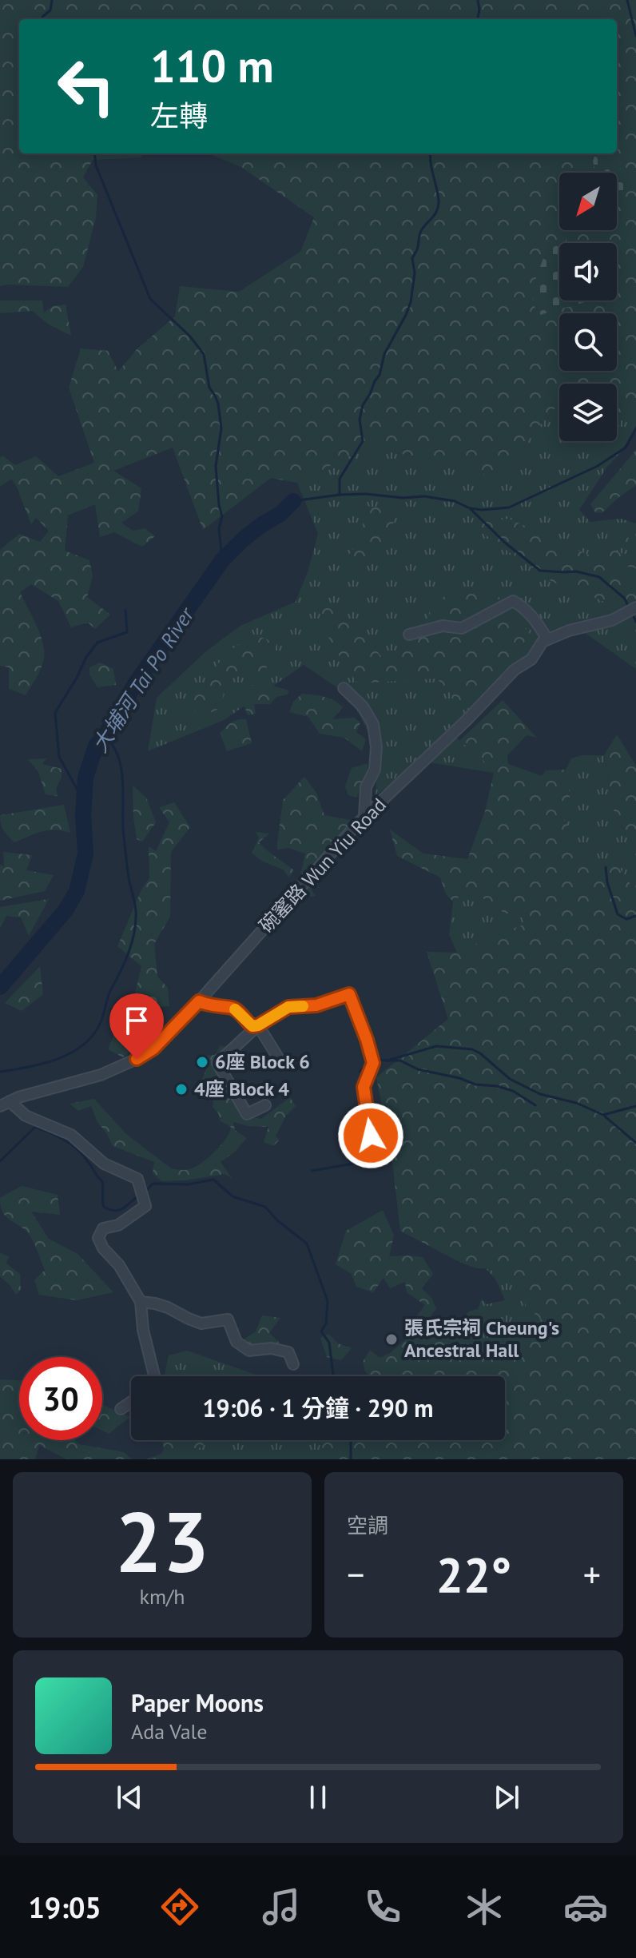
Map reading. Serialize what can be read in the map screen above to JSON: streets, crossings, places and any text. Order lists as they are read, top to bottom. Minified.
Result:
{"streets":{"street":["碗窰路 Wun Yiu Road"]},"water":["大埔河 Tai Po River"],"places":["6座 Block 6","4座 Block 4","張氏宗祠 Cheung's Ancestral Hall"],"north":"bottom left","page":{"turn":["110 m","左轉"],"limit":"30","trip":"19:06 · 1 分鐘 · 290 m","tile":[["23","km/h"],"空調"],"heat":["−","22°","+"],"song":["Paper Moons","Ada Vale"],"tabs":"19:05"}}
